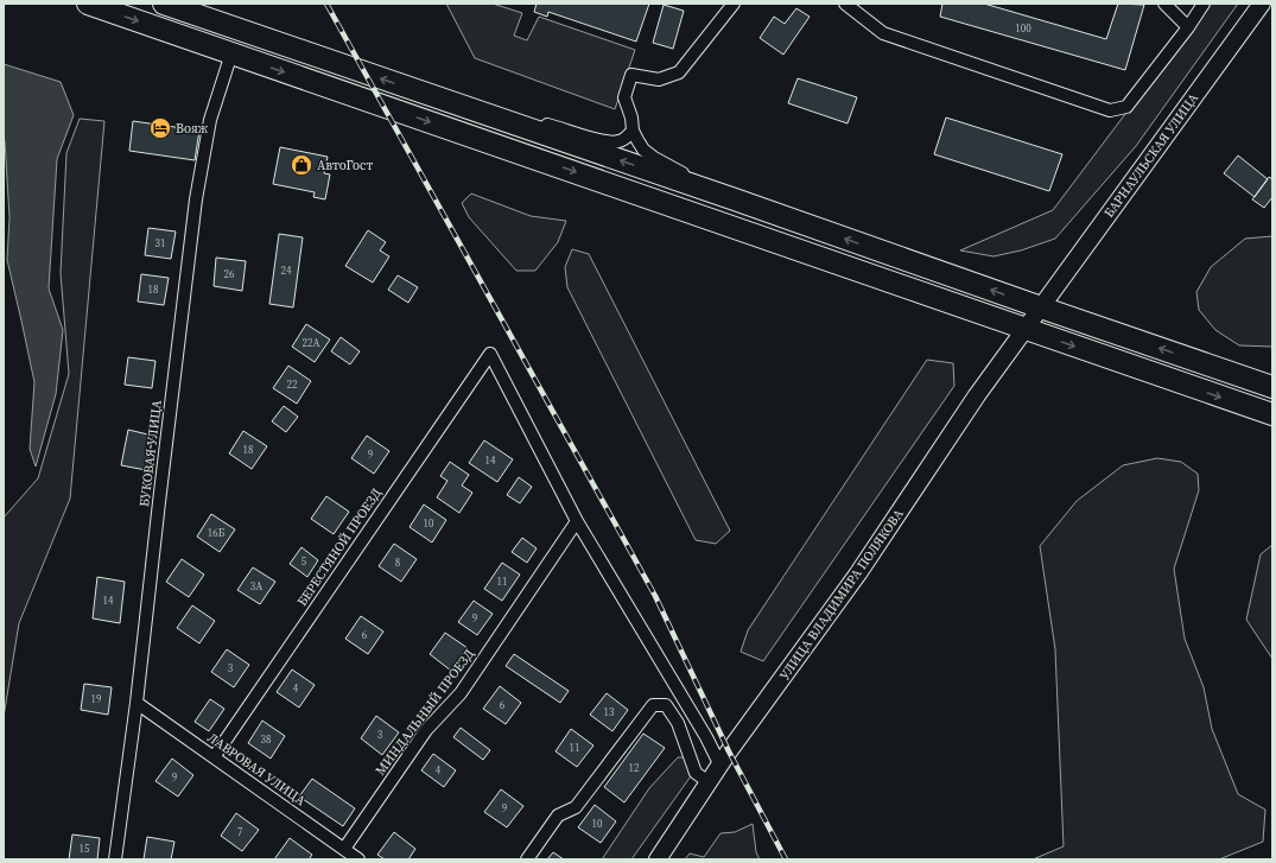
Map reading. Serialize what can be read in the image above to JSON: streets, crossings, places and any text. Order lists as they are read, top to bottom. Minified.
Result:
{"streets":{"street":["БАРНАУЛЬСКАЯ УЛИЦА","БУКОВАЯ УЛИЦА","БЕРЕСТЯНОЙ ПРОЕЗД","УЛИЦА ВЛАДИМИРА ПОЛЯКОВА","МИНДАЛЬНЫЙ ПРОЕЗД","ЛАВРОВАЯ УЛИЦА"]},"crossings":[["БАРНАУЛЬСКАЯ УЛИЦА","УЛИЦА ВЛАДИМИРА ПОЛЯКОВА"],["БУКОВАЯ УЛИЦА","ЛАВРОВАЯ УЛИЦА"],["БЕРЕСТЯНОЙ ПРОЕЗД","МИНДАЛЬНЫЙ ПРОЕЗД"],["БЕРЕСТЯНОЙ ПРОЕЗД","ЛАВРОВАЯ УЛИЦА"],["МИНДАЛЬНЫЙ ПРОЕЗД","ЛАВРОВАЯ УЛИЦА"]],"places":{"hotel":["Вояж"],"shop":["АвтоГост"]},"house_numbers":["100","31","24","26","18","22А","22","18","9","14","10","16Б","5","8","11","3А","14","9","6","3","4","19","6","13","3","38","11","12","4","9","9","10","7","15"]}
